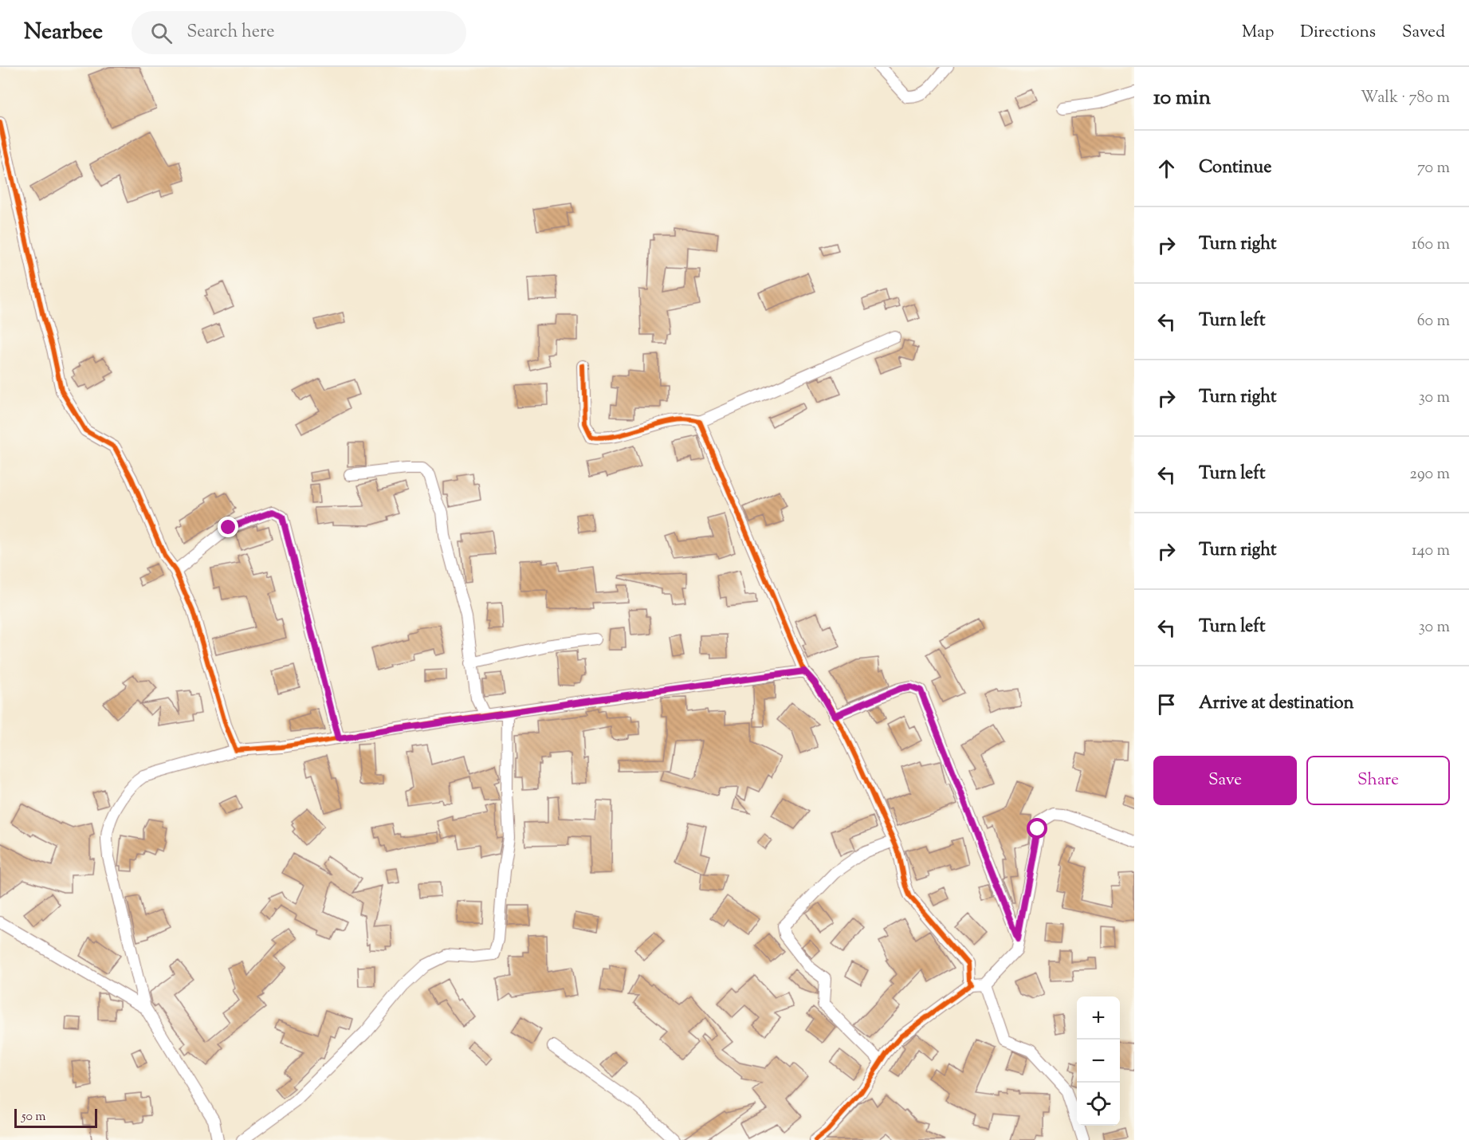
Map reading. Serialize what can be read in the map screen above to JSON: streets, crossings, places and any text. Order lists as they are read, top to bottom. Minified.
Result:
{"scale_bar":"50 m","page":{"header":"Nearbee","search":"Search here","nav":["Map","Directions","Saved"],"heading":["10 min","Walk · 780 m"],"list":[["Continue","70 m"],["Turn right","160 m"],["Turn left","60 m"],["Turn right","30 m"],["Turn left","290 m"],["Turn right","140 m"],["Turn left","30 m"],"Arrive at destination"],"buttons":["Save","Share"],"map_buttons":["+","−"],"scale":"50 m"}}
